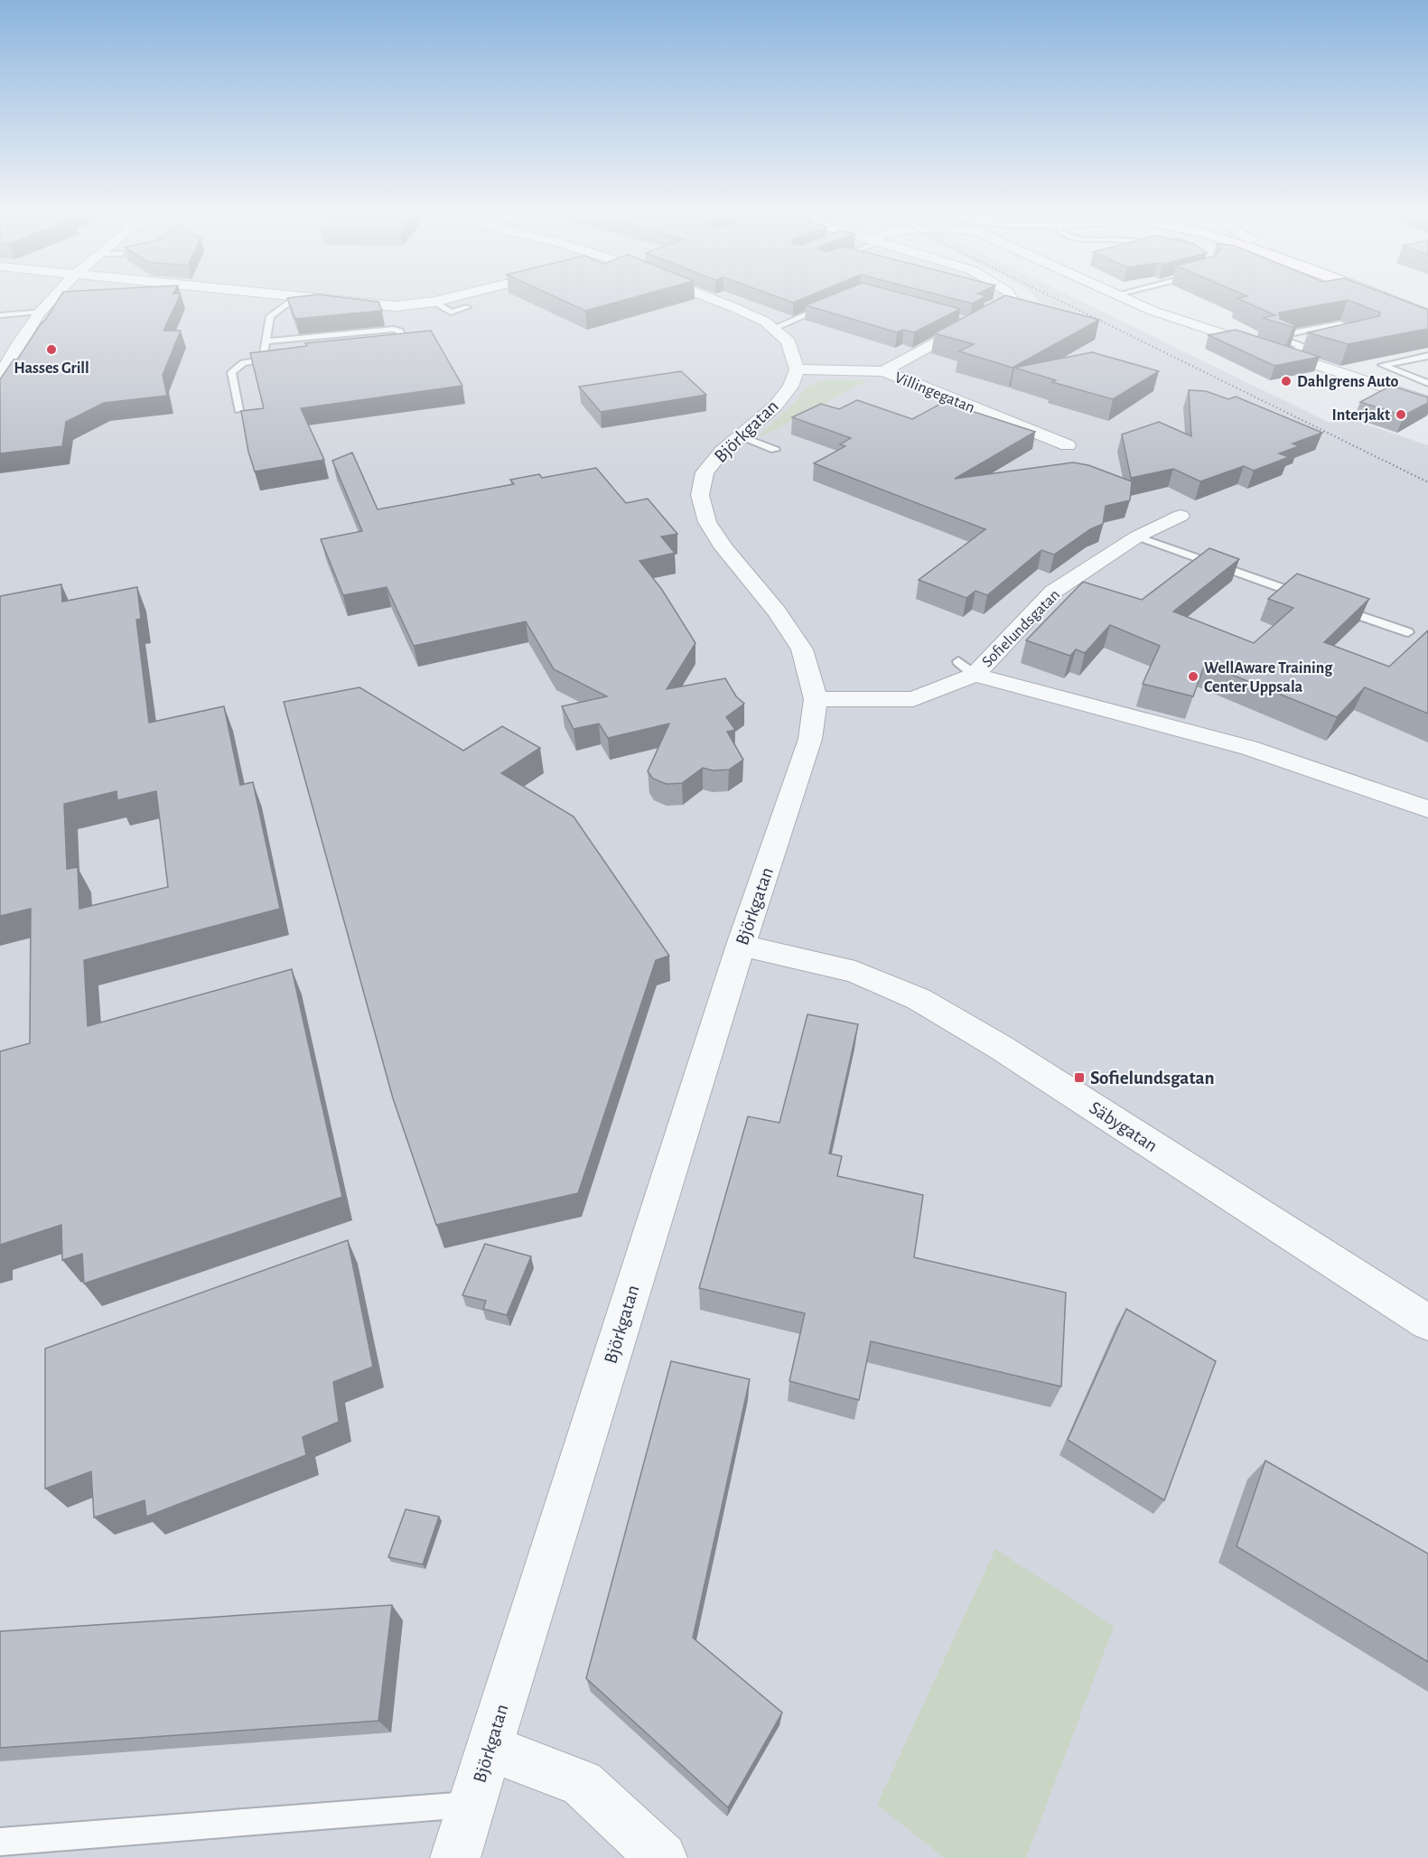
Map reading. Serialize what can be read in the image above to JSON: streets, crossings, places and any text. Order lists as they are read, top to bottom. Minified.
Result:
{"streets":{"street":["Villingegatan","Björkgatan","Sofielundsgatan","Säbygatan"]},"crossings":[["Villingegatan","Björkgatan"],["Björkgatan","Sofielundsgatan"],["Björkgatan","Säbygatan"]],"places":{"other":["Hasses Grill","Dahlgrens Auto","Interjakt","WellAware Training Center Uppsala"],"transit":["Sofielundsgatan"]}}
